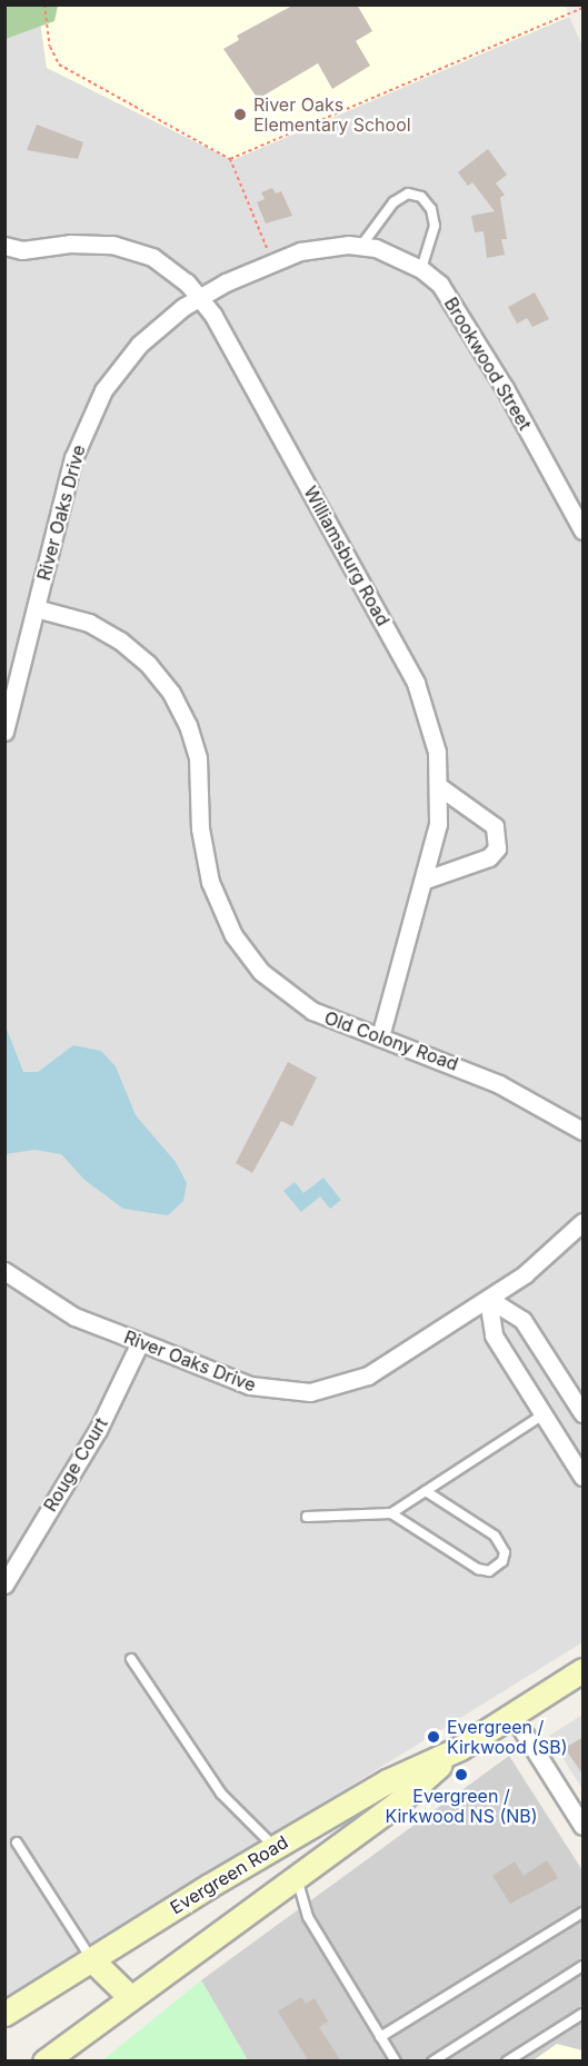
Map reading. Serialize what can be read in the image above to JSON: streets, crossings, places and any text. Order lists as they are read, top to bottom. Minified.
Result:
{"streets":{"street":["Brookwood Street","River Oaks Drive","Williamsburg Road","Old Colony Road","Rouge Court","Evergreen Road"]},"crossings":[["Brookwood Street","River Oaks Drive"],["Brookwood Street","Williamsburg Road"],["River Oaks Drive","Williamsburg Road"],["River Oaks Drive","Old Colony Road"],["River Oaks Drive","Rouge Court"],["Williamsburg Road","Old Colony Road"]],"places":["River Oaks Elementary School","Evergreen / Kirkwood (SB)","Evergreen / Kirkwood NS (NB)"]}
